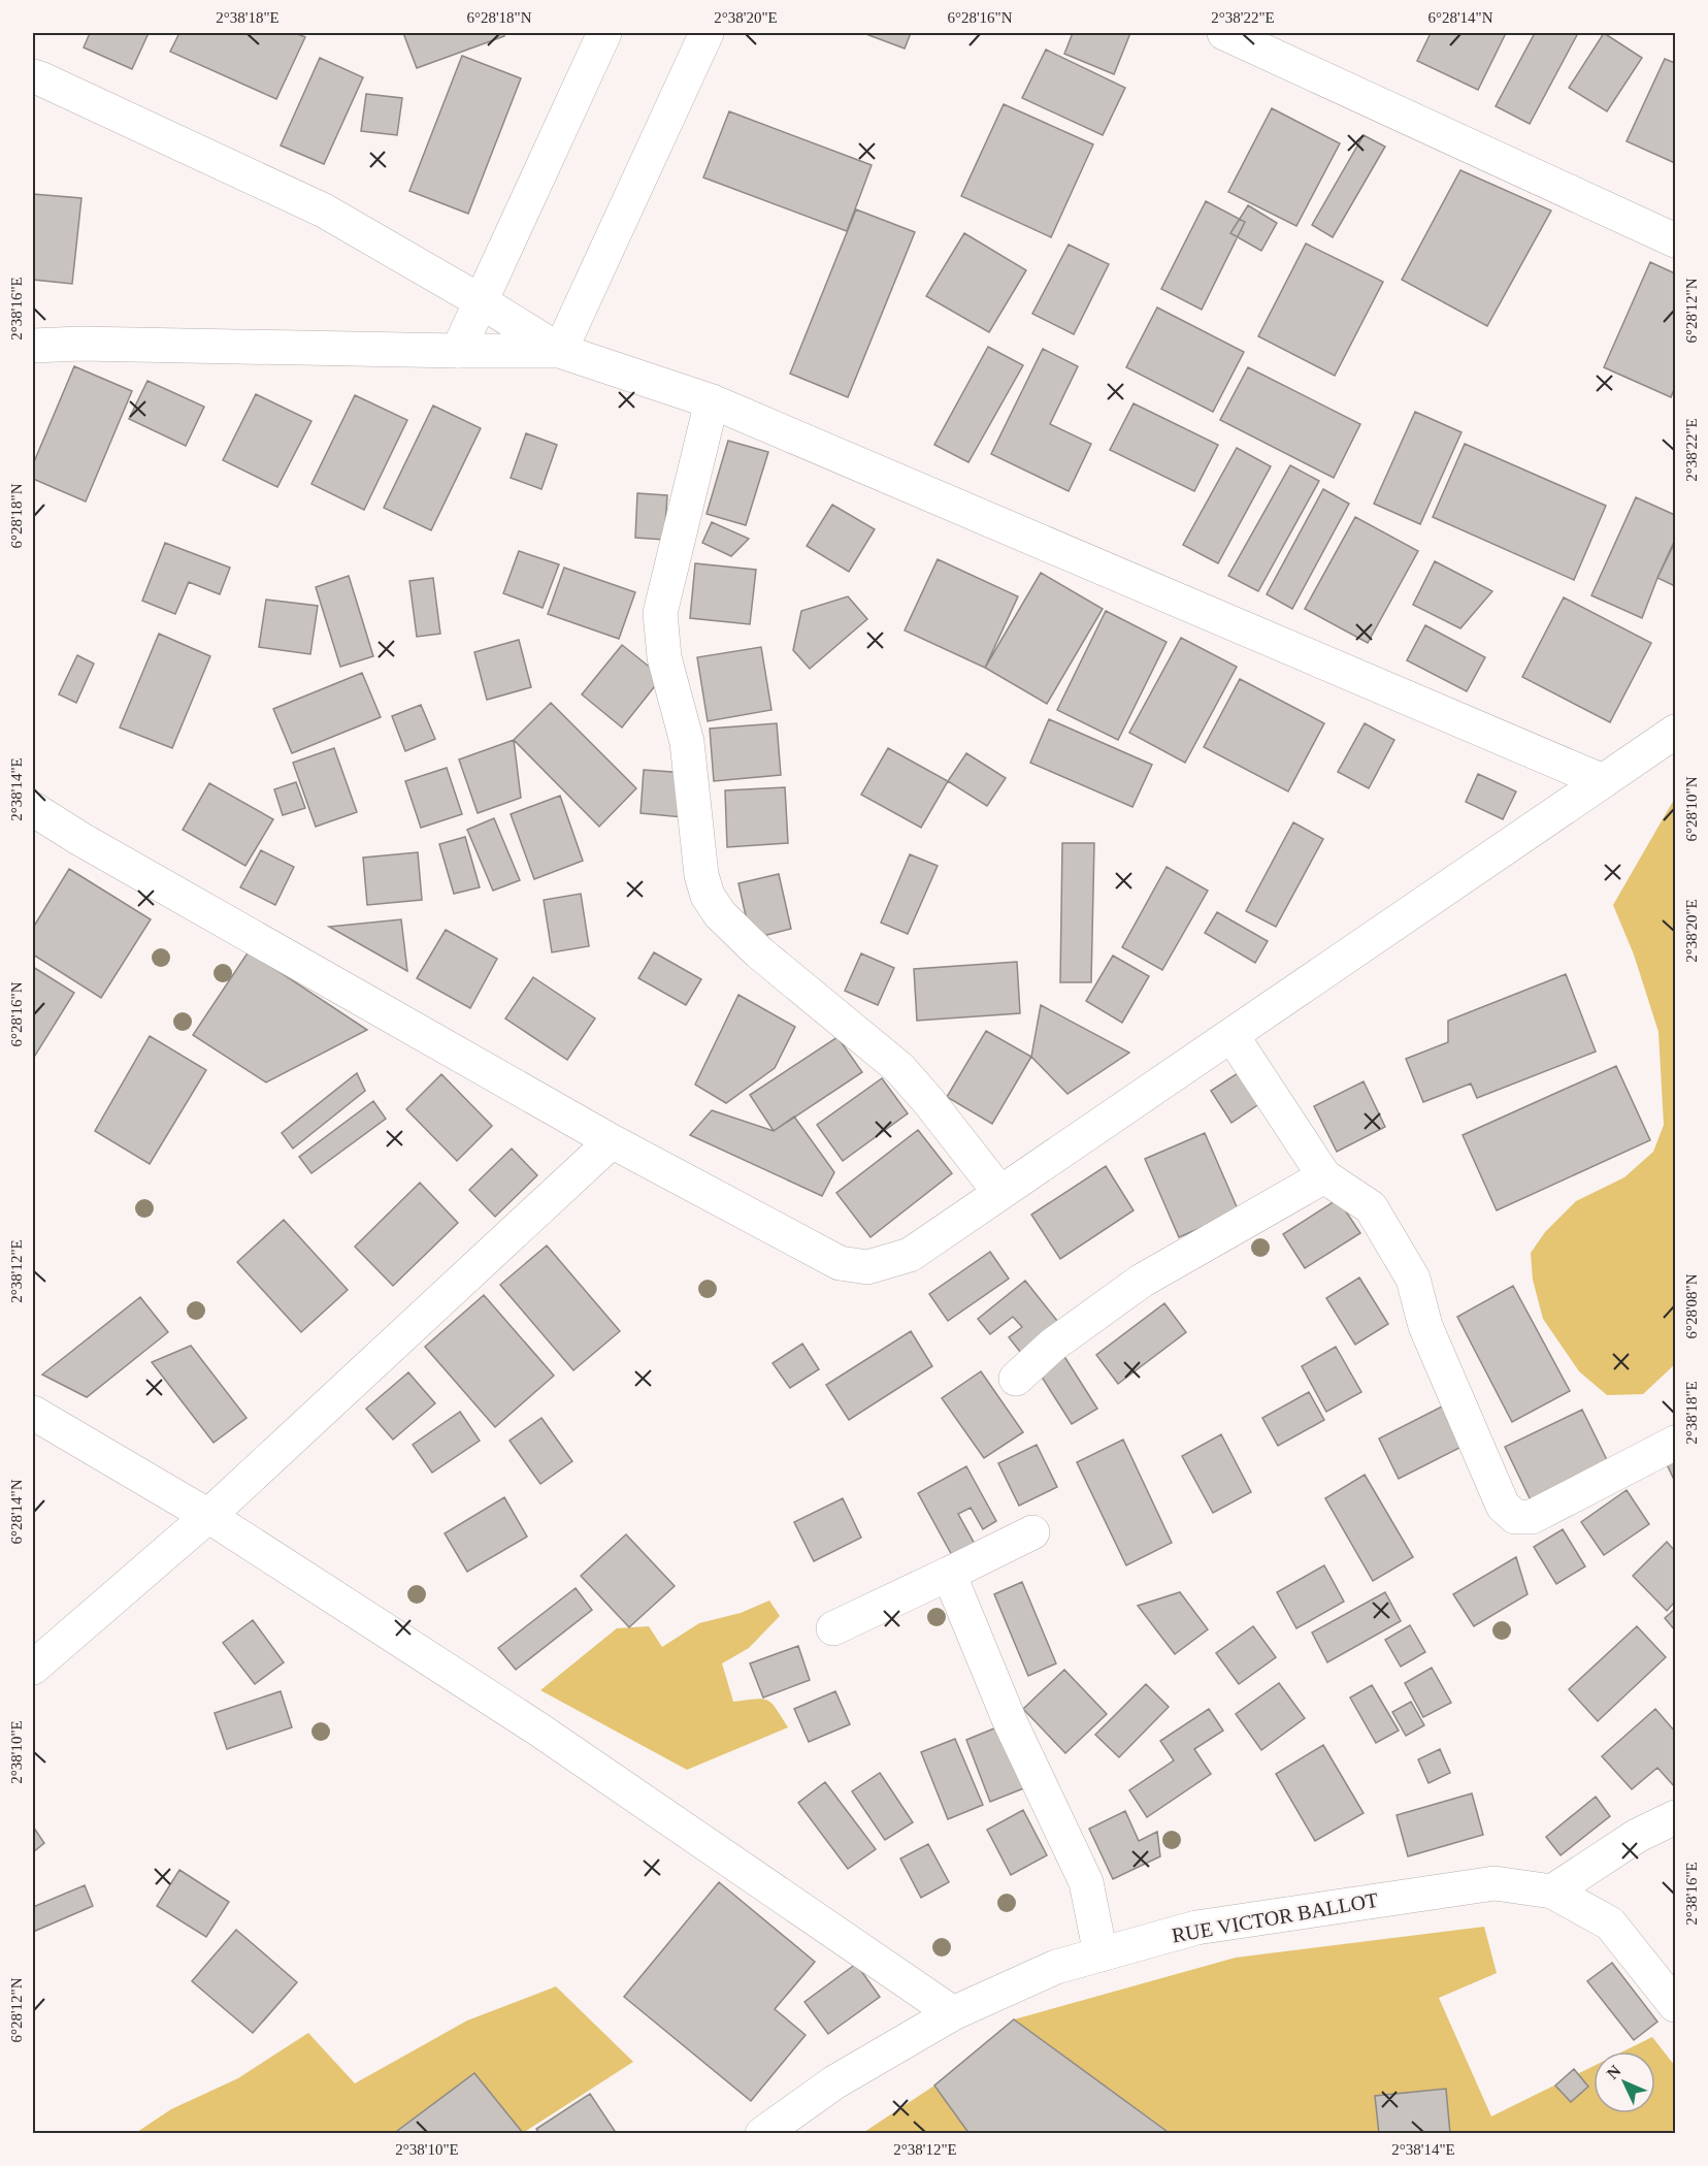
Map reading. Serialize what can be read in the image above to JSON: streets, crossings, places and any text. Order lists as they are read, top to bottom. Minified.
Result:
{"streets":{"street":["RUE VICTOR BALLOT"]},"north":"top left","coordinates":["2°38'18\"E","6°28'18\"N","2°38'20\"E","6°28'16\"N","2°38'22\"E","6°28'14\"N","2°38'16\"E","6°28'12\"N","2°38'14\"E","6°28'10\"N","2°38'12\"E","6°28'08\"N","2°38'10\"E"]}
